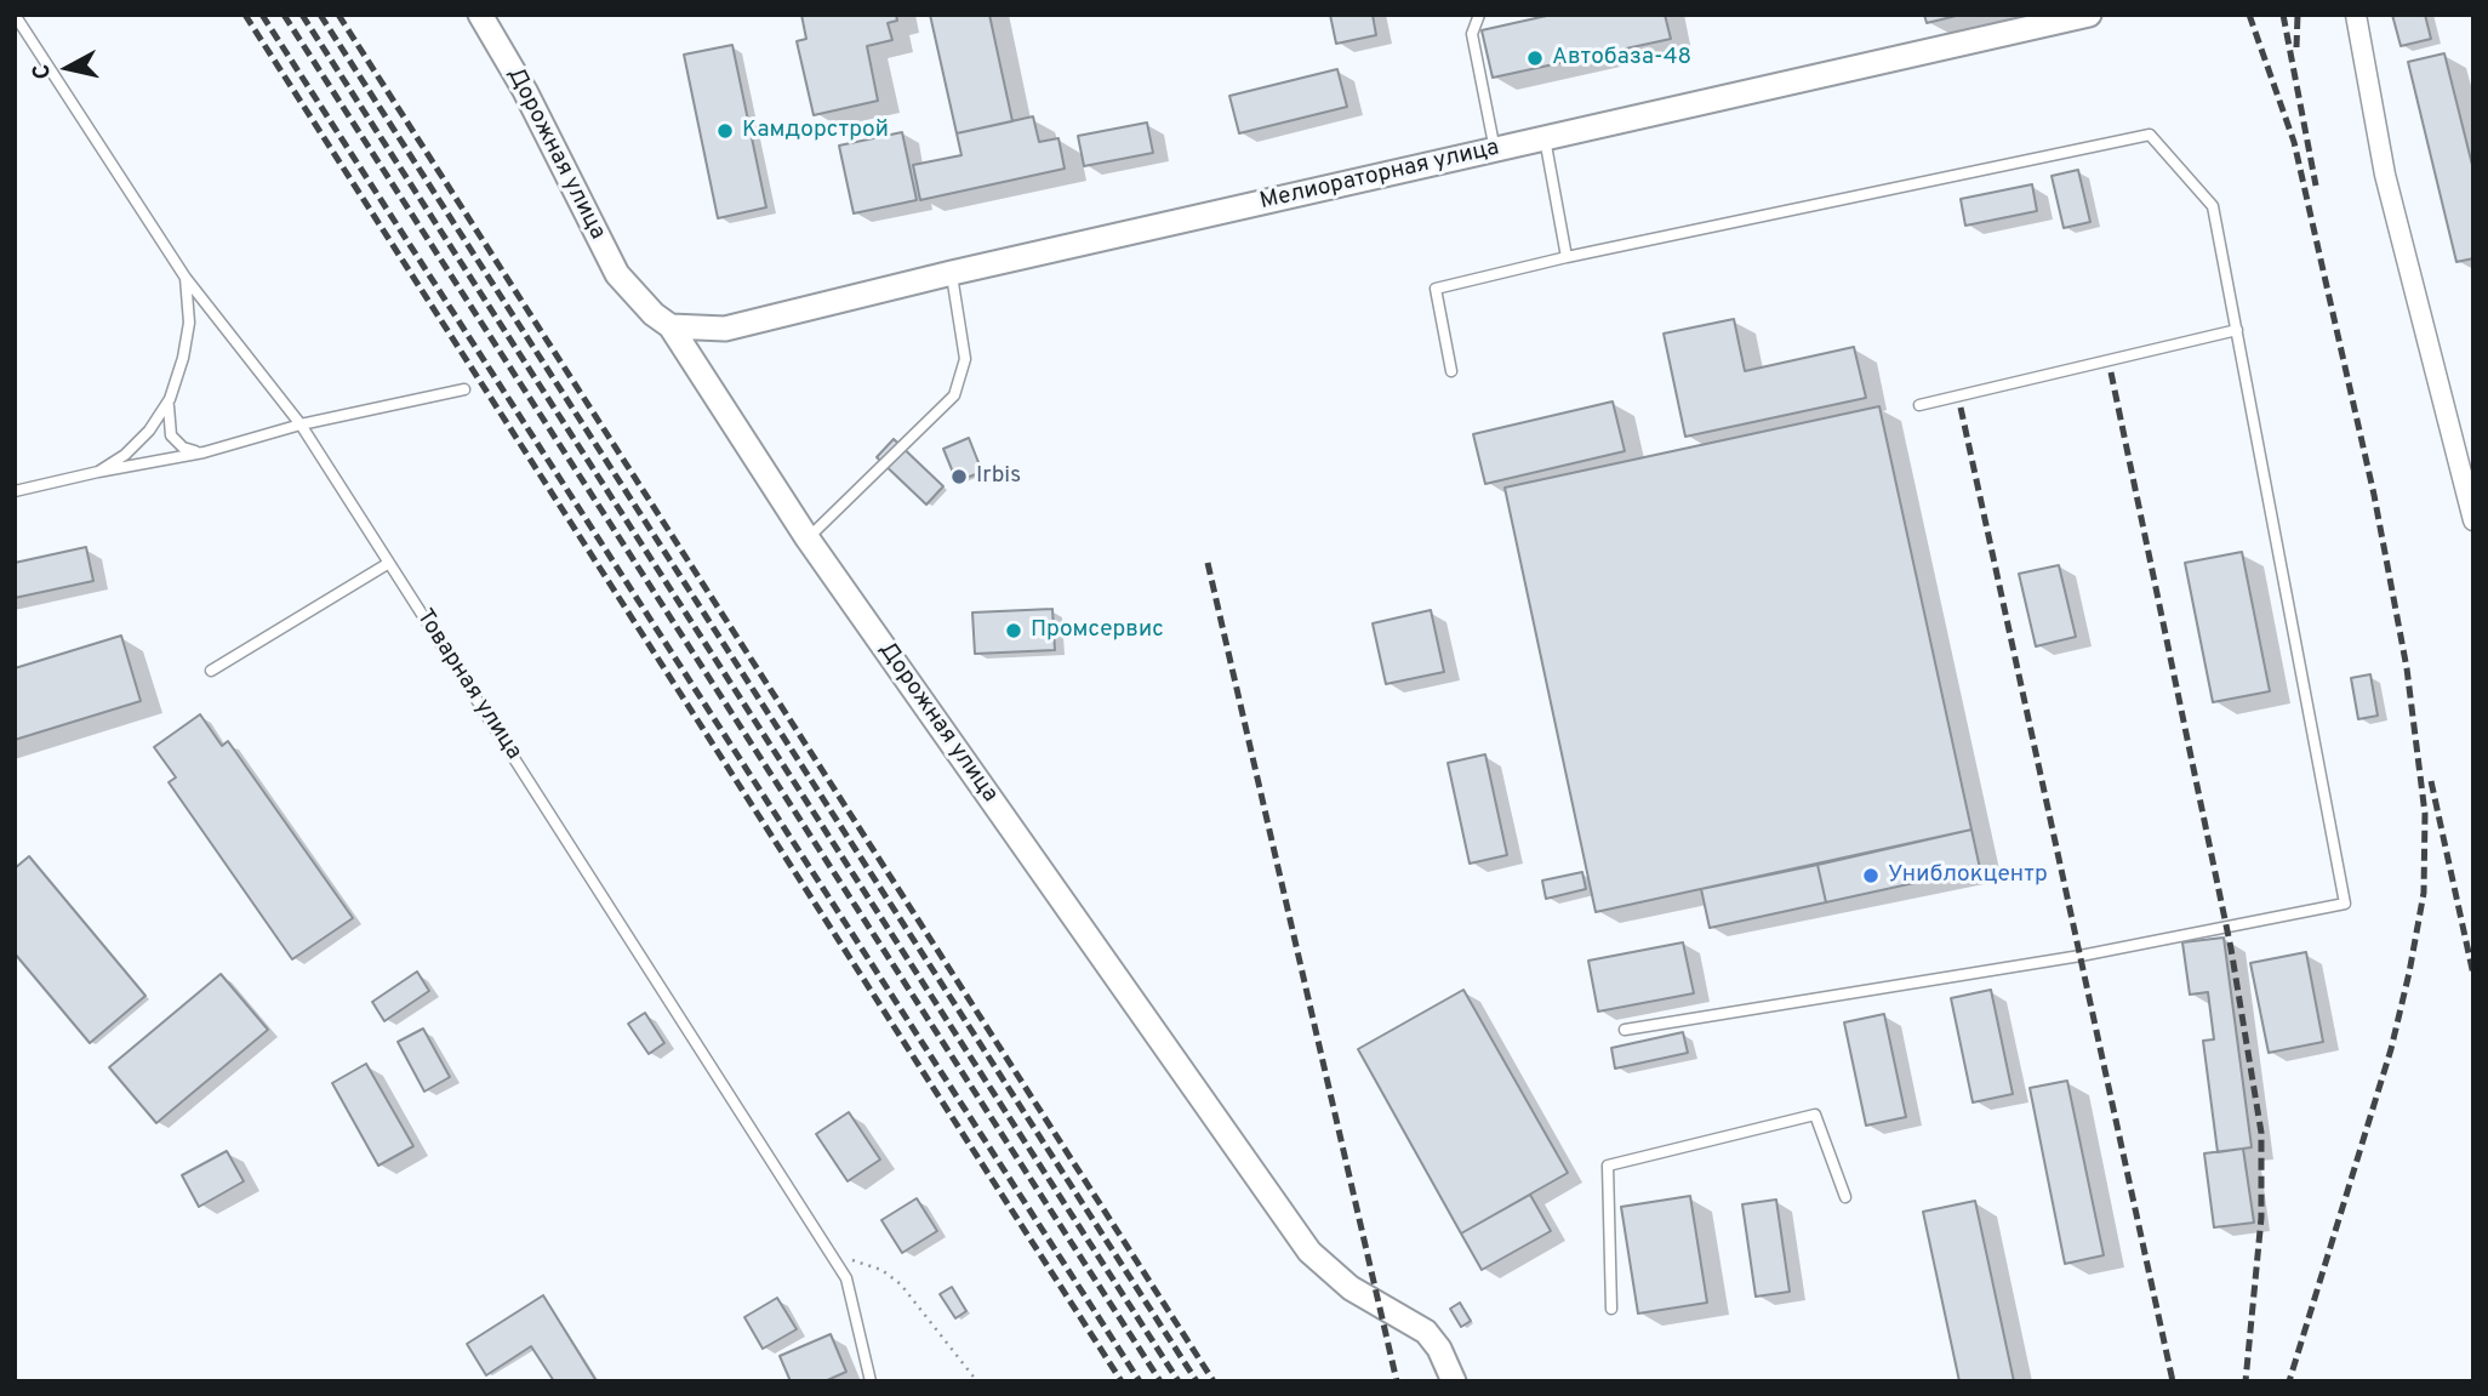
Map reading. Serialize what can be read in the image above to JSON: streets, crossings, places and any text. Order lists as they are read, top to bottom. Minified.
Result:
{"streets":{"street":["Дорожная улица","Мелиораторная улица"],"lane":["Товарная улица"]},"crossings":[["Дорожная улица","Мелиораторная улица"]],"places":["Автобаза-48","Камдорстрой","Irbis","Промсервис","Униблокцентр"],"north":"left"}
